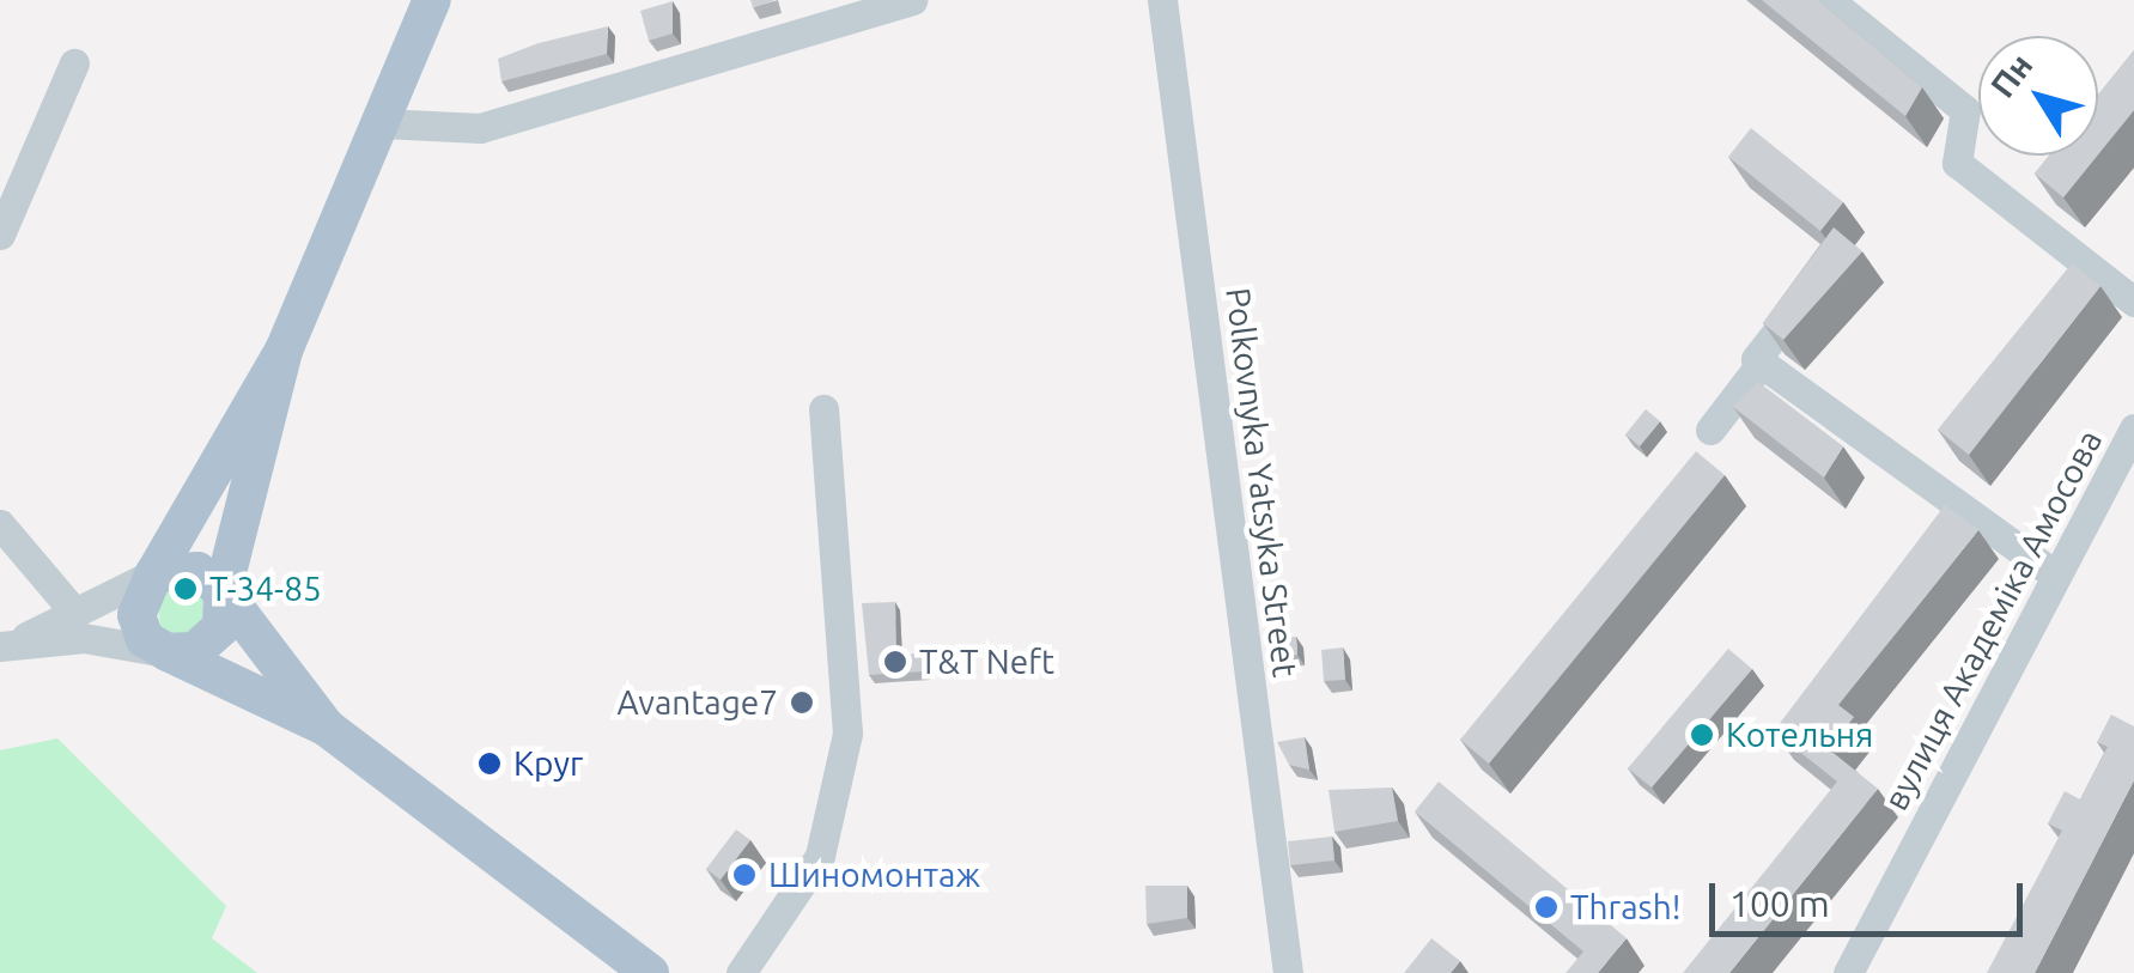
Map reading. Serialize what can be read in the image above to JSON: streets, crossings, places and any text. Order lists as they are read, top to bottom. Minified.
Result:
{"streets":{"street":["Polkovnyka Yatsyka Street","вулиця Академіка Амосова"]},"places":["Т-34-85","T&T Neft","Avantage7","Котельня","Круг","Шиномонтаж","Thrash!"],"scale_bar":"100 m","north":"top left"}
